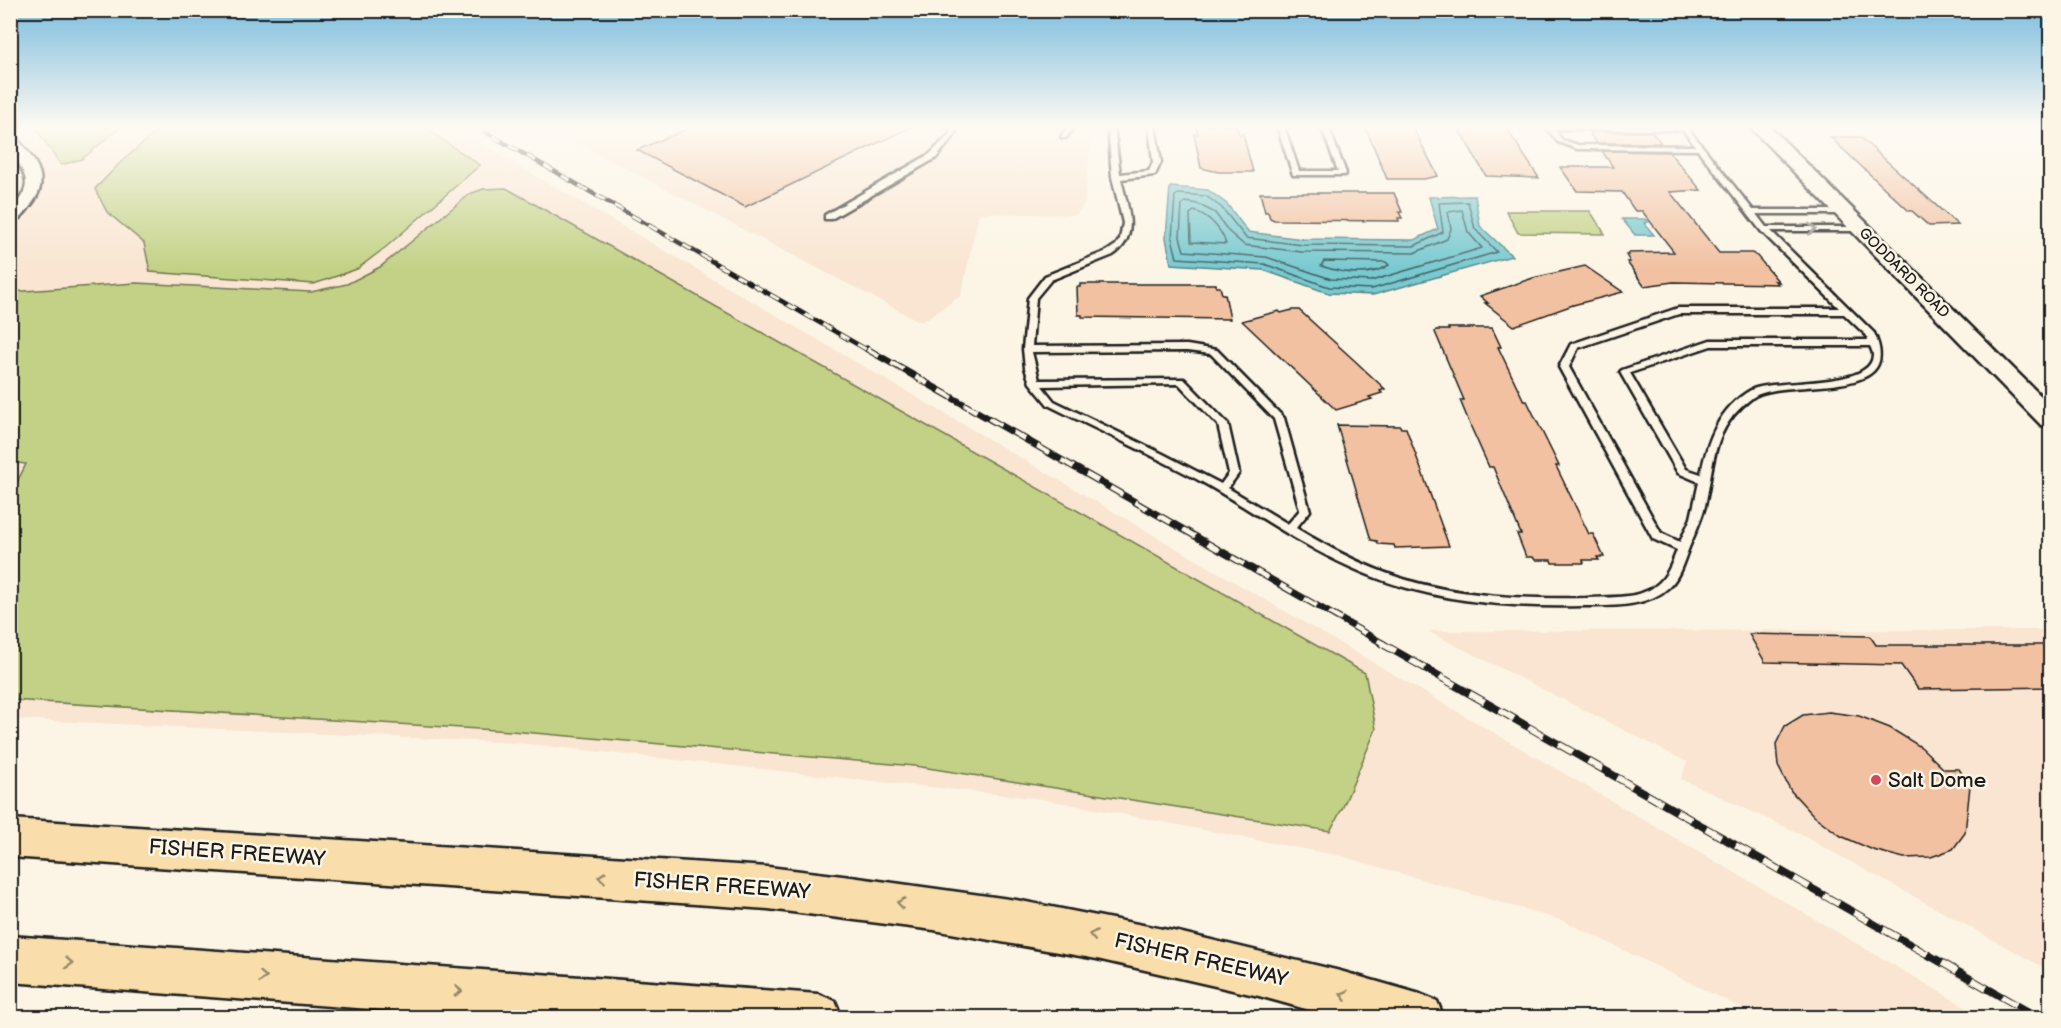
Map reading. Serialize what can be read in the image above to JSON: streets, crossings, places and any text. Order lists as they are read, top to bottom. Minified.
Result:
{"streets":{"highway":["FISHER FREEWAY"],"main road":["GODDARD ROAD"]},"places":["Salt Dome"]}
